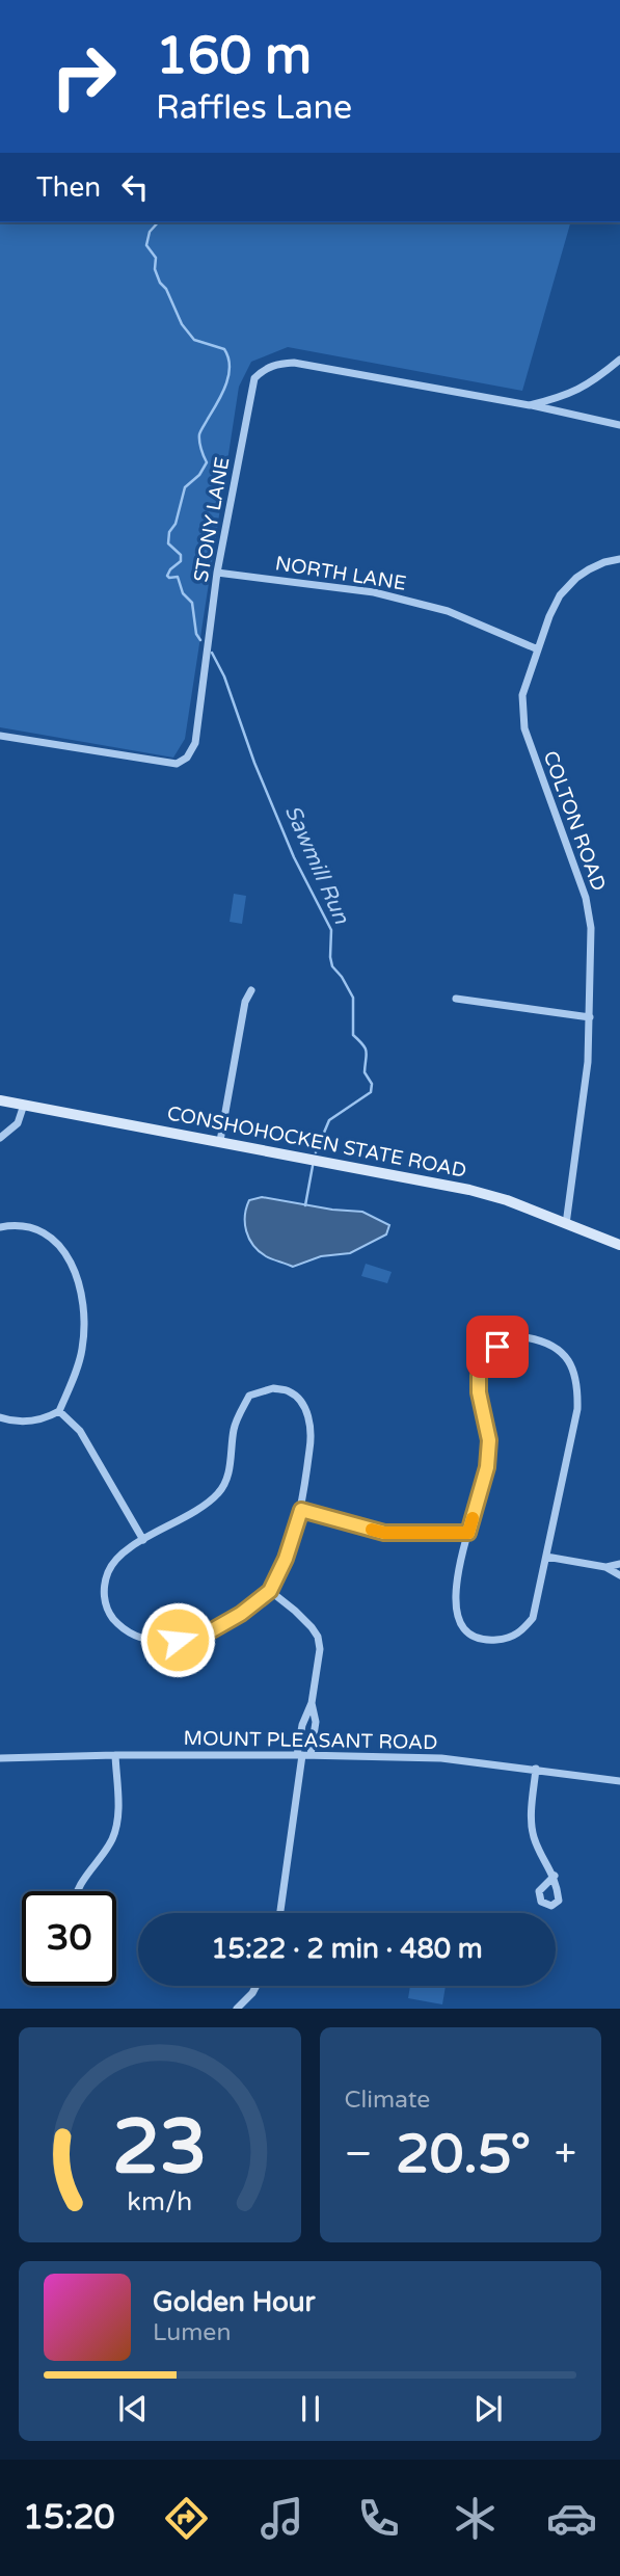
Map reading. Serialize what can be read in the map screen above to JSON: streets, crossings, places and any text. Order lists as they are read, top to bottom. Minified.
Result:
{"streets":{"main road":["CONSHOHOCKEN STATE ROAD"],"street":["STONY LANE","NORTH LANE","COLTON ROAD","MOUNT PLEASANT ROAD"]},"crossings":[["STONY LANE","NORTH LANE"],["NORTH LANE","COLTON ROAD"],["COLTON ROAD","CONSHOHOCKEN STATE ROAD"]],"water":["Sawmill Run"],"page":{"turn":["160 m","Raffles Lane"],"then":"Then","limit":"30","trip":"15:22 · 2 min · 480 m","tile":"Climate","heat":["−","20.5°","+"],"song":["Golden Hour","Lumen"],"tabs":"15:20","gauge":["23","km/h"]}}
